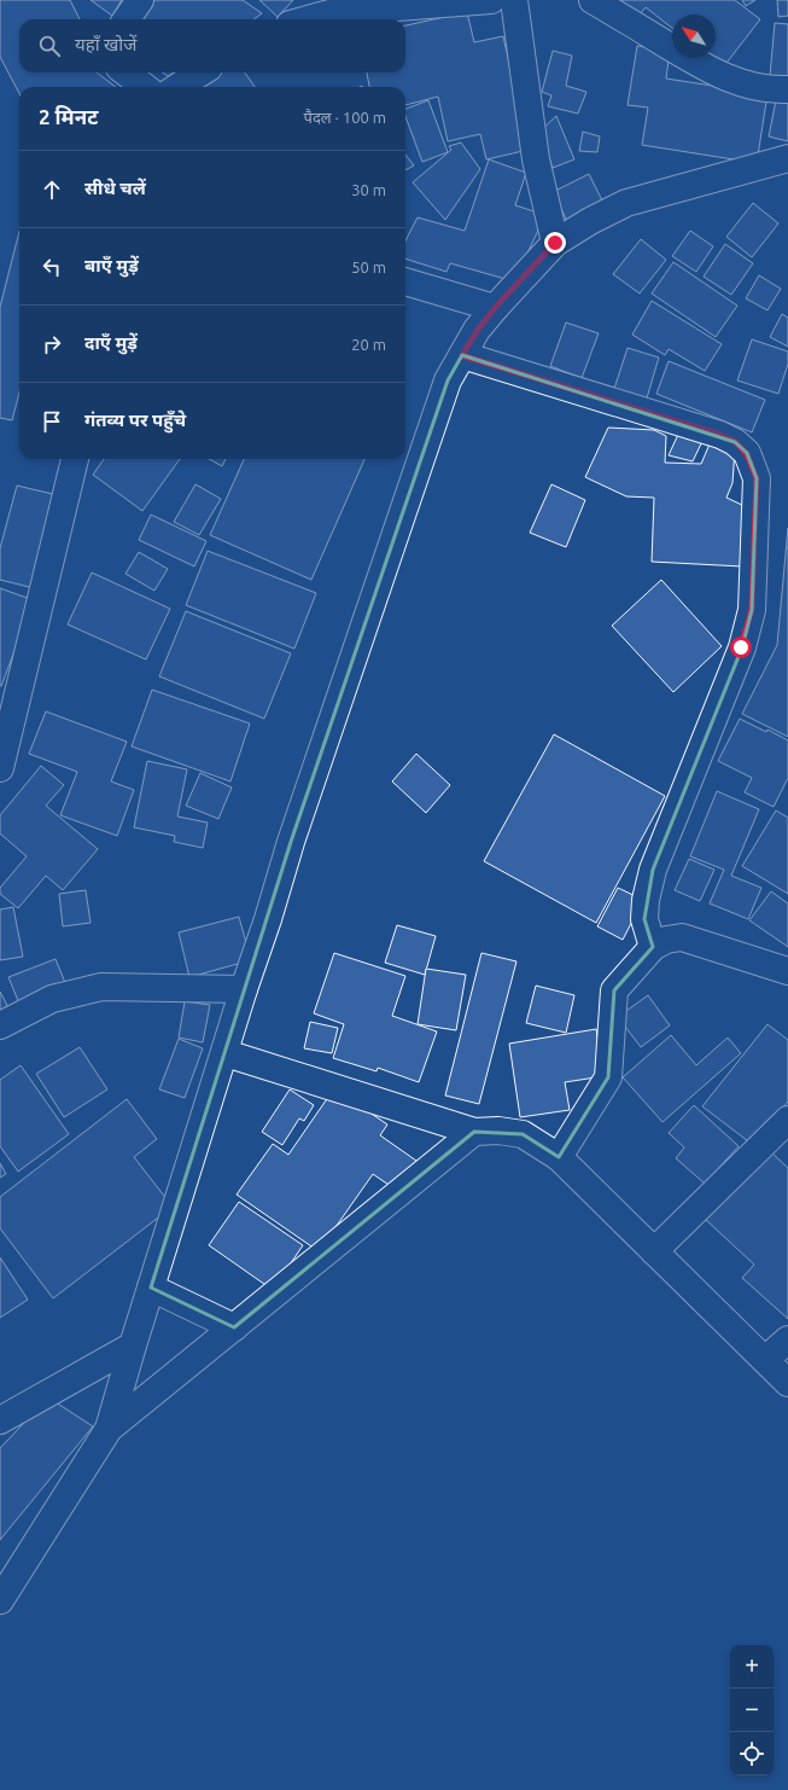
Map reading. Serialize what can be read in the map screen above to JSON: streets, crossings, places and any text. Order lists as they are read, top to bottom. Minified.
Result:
{"north":"top left","page":{"search":"यहाँ खोजें","heading":["2 मिनट","पैदल · 100 m"],"list":[["सीधे चलें","30 m"],["बाएँ मुड़ें","50 m"],["दाएँ मुड़ें","20 m"],"गंतव्य पर पहुँचे"],"map_buttons":["+","−"]}}
